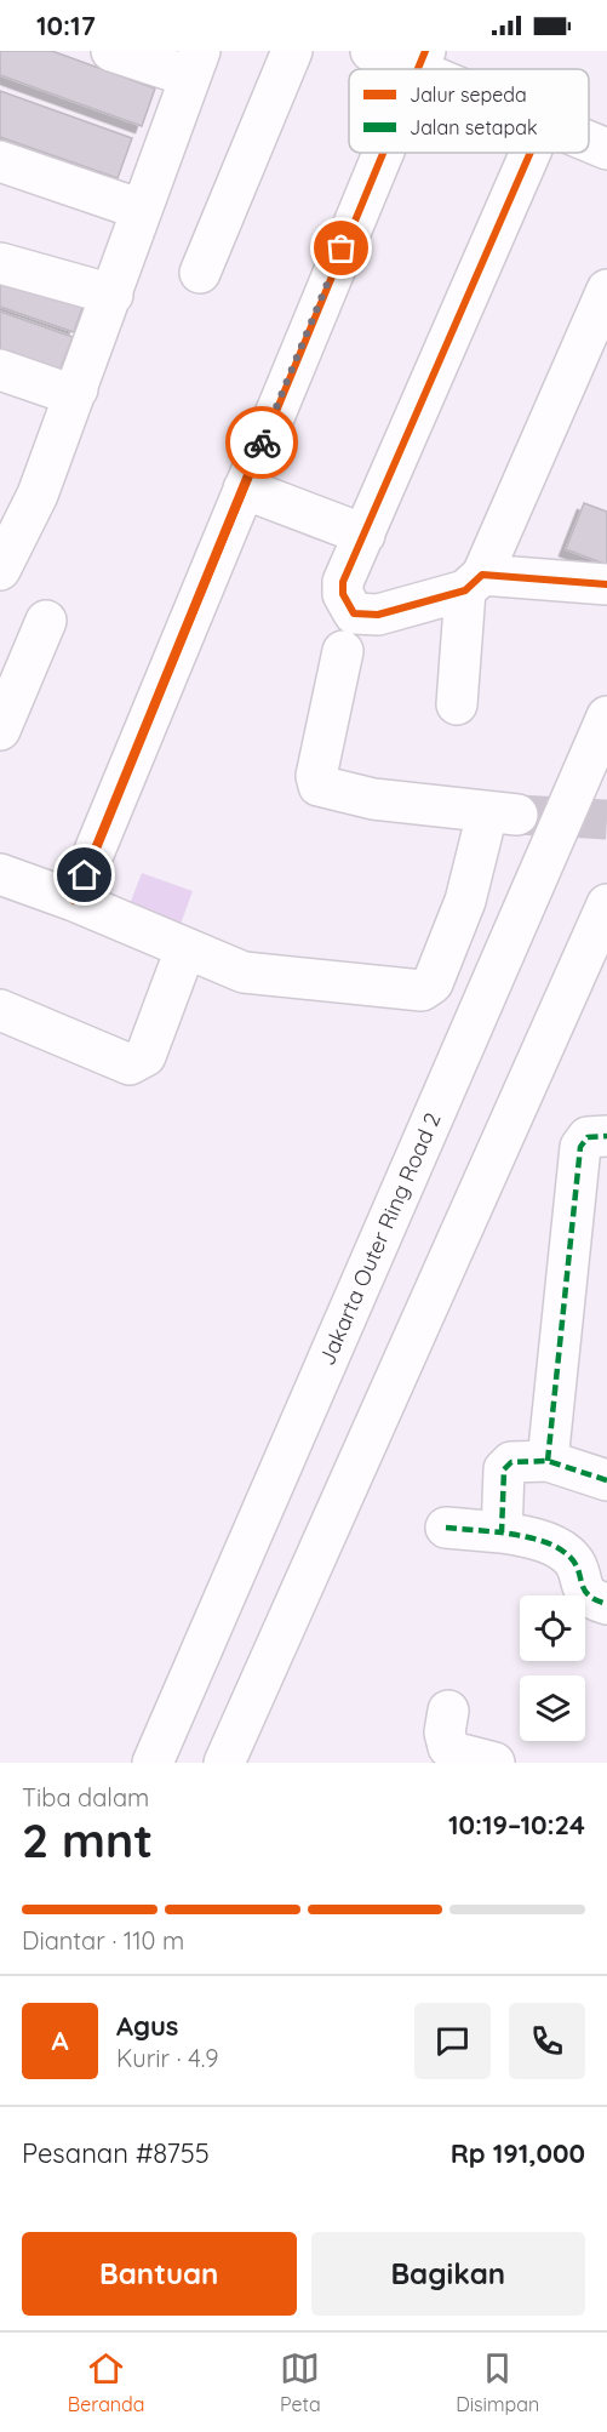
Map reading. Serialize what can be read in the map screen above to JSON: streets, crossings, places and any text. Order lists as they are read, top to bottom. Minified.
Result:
{"streets":{"main road":["Jakarta Outer Ring Road 2"]},"legend":["Jalur sepeda","Jalan setapak"],"page":{"status":"10:17","heading":["2 mnt","Tiba dalam","10:19–10:24"],"panel":["Agus","Kurir · 4.9","Pesanan #8755","Rp 191,000"],"bar":"Diantar · 110 m","round":"A","buttons":["Bantuan","Bagikan"],"tabs":["Beranda","Peta","Disimpan"]}}
